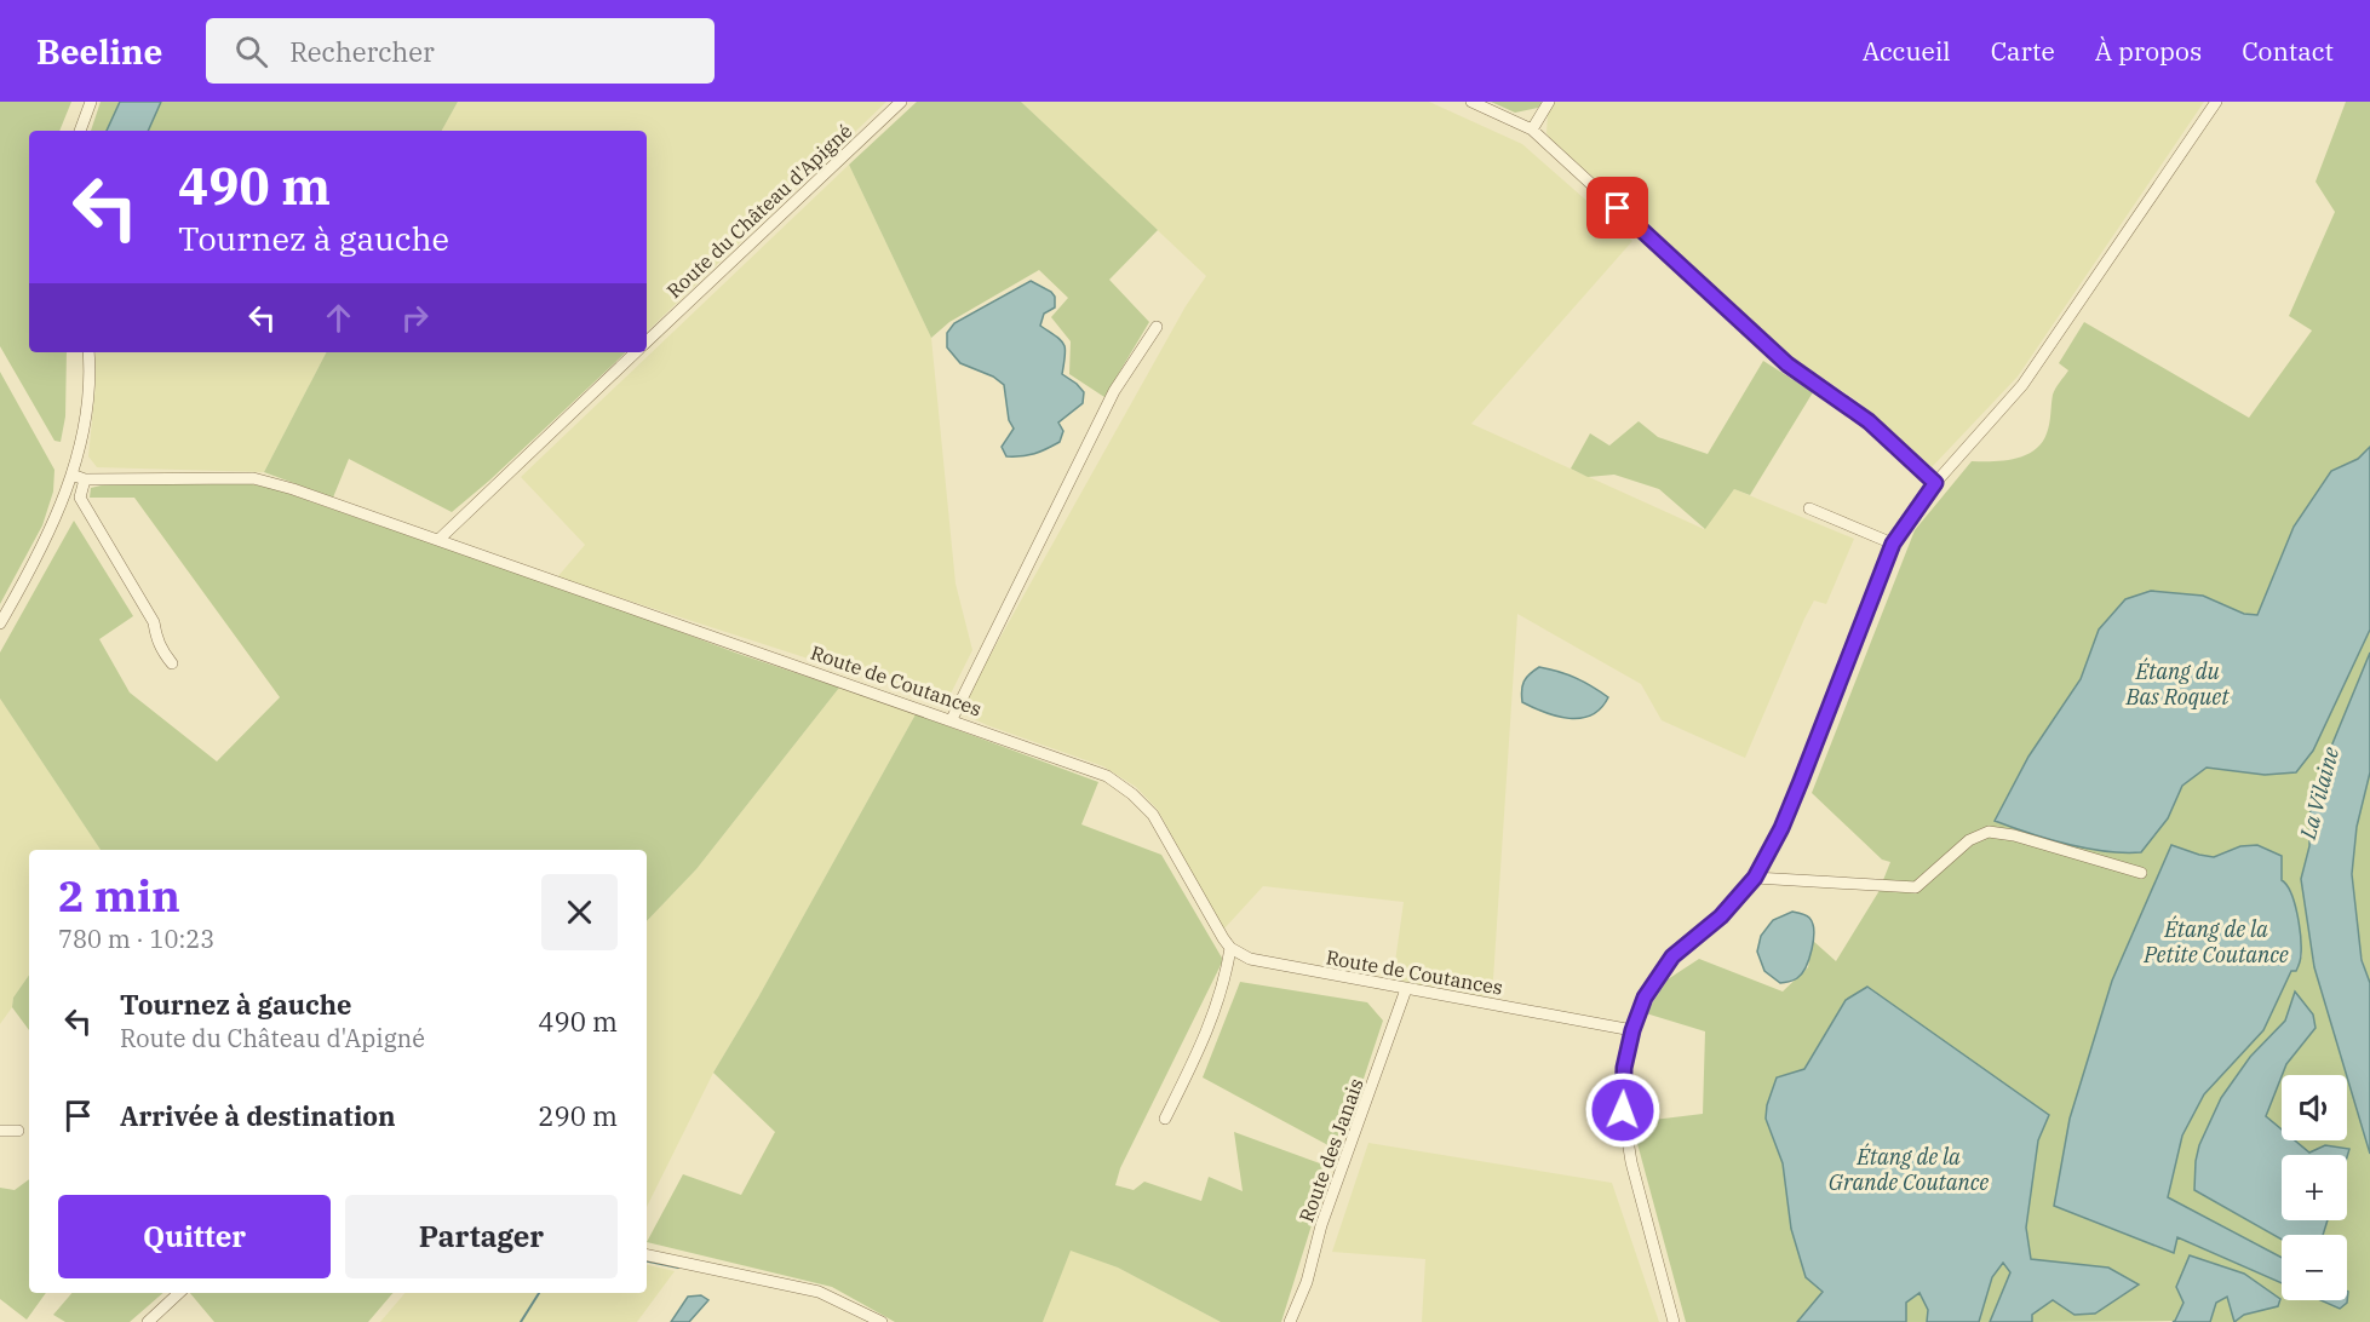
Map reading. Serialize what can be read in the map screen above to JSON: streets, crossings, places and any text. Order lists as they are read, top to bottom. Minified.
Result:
{"streets":{"street":["Route du Château d'Apigné","Route de Coutances","Route des Janais"]},"crossings":[["Route du Château d'Apigné","Route de Coutances"],["Route de Coutances","Route des Janais"]],"water":["Étang du Bas Roquet","La Vilaine","Étang de la Petite Coutance","Étang de la Grande Coutance"],"page":{"header":"Beeline","search":"Rechercher","nav":["Accueil","Carte","À propos","Contact"],"turn":["490 m","Tournez à gauche"],"heading":["2 min","780 m · 10:23"],"list":[{"name":"Tournez à gauche","note":"Route du Château d'Apigné","value":"490 m"},{"name":"Arrivée à destination","value":"290 m"}],"map_buttons":["+","−"],"buttons":["Quitter","Partager"]}}
